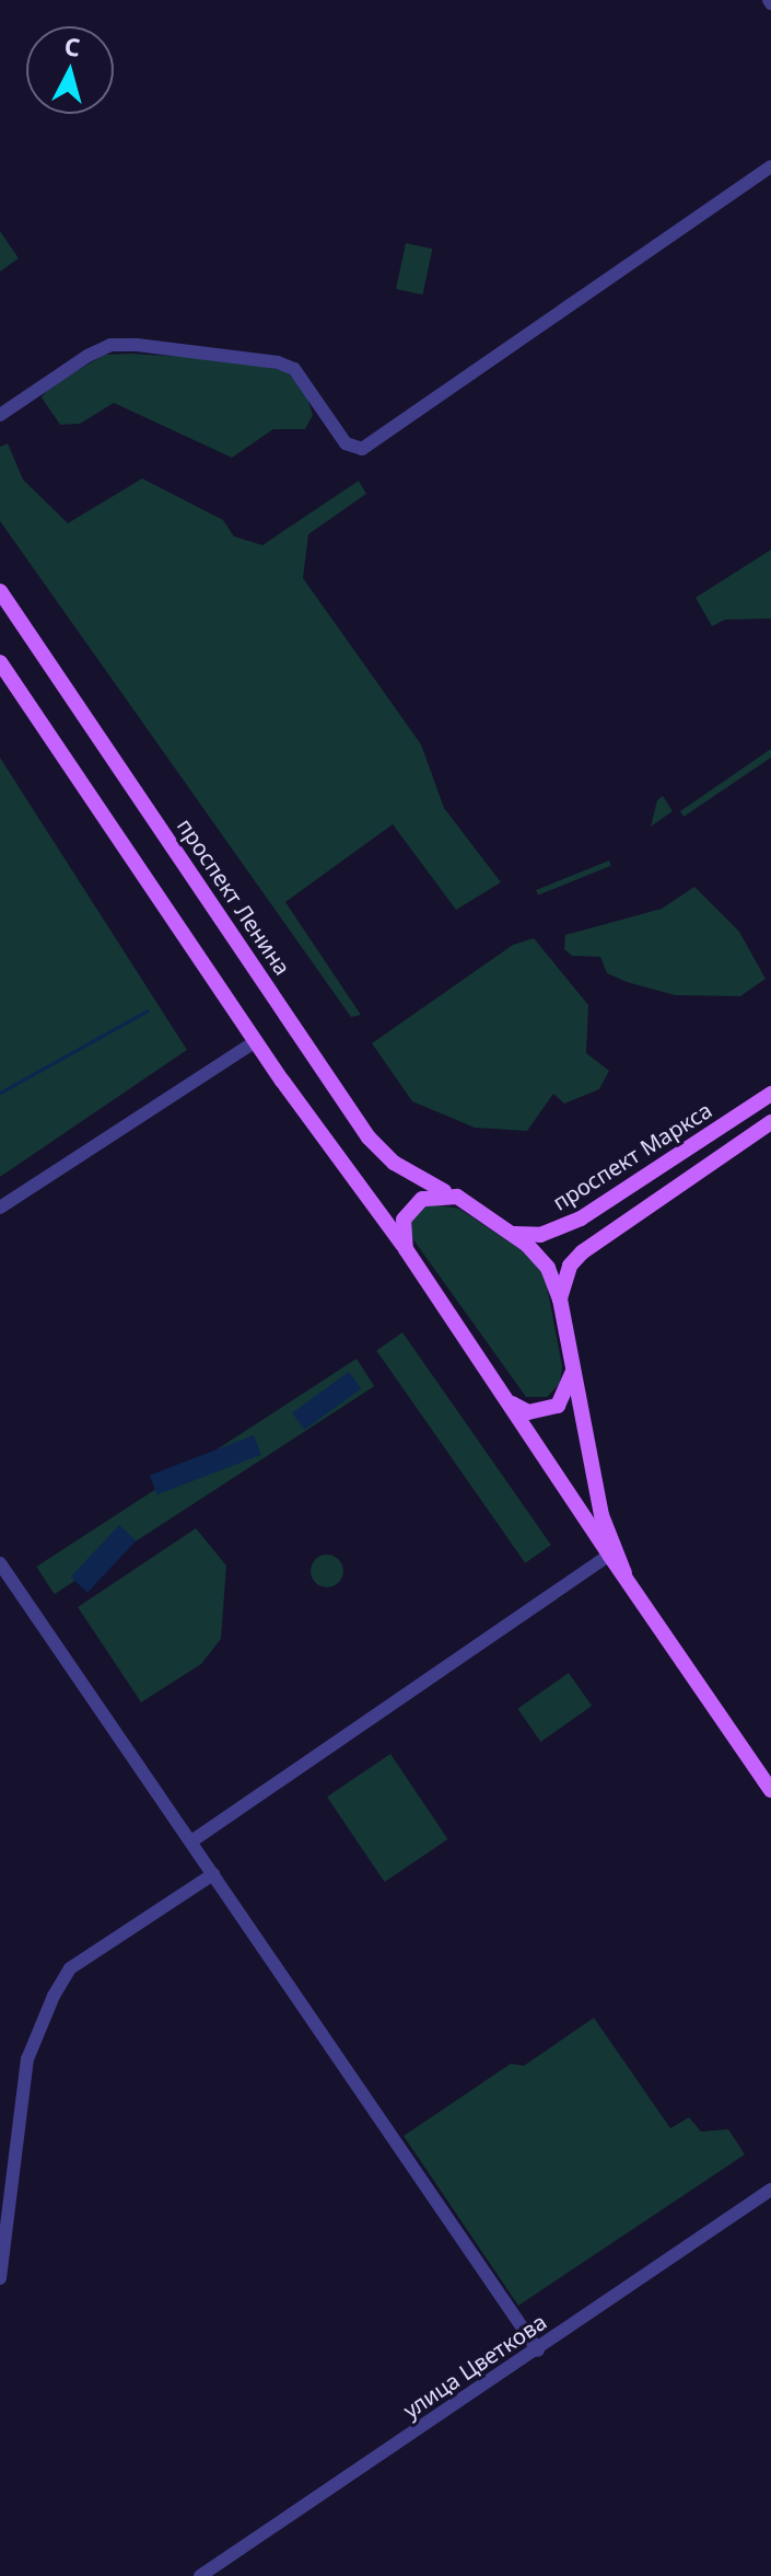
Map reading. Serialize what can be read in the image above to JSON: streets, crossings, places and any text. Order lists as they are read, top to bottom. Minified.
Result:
{"streets":{"main road":["проспект Ленина","проспект Маркса"],"street":["улица Цветкова"]},"crossings":[["проспект Ленина","проспект Маркса"]],"north":"top"}
